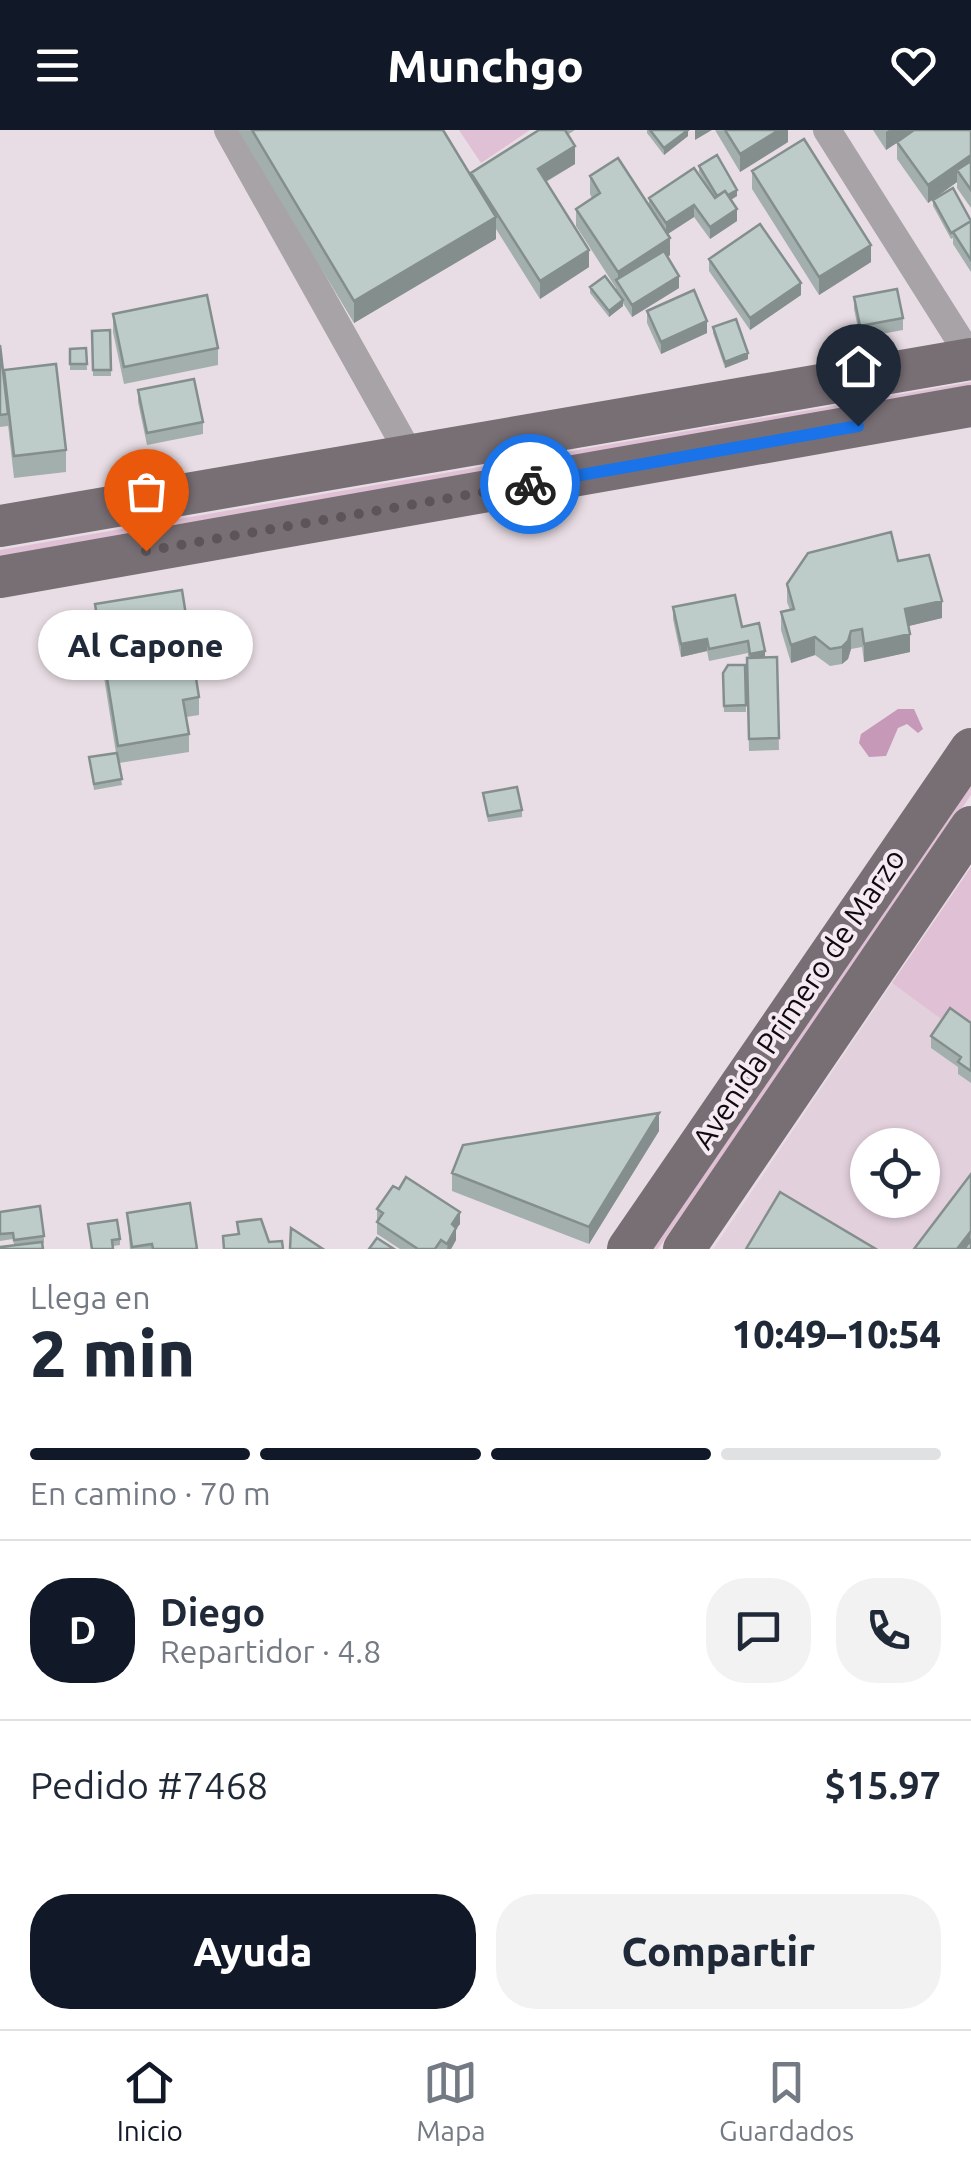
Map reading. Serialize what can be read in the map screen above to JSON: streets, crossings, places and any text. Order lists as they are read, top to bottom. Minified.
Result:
{"streets":{"main road":["Avenida Primero de Marzo"]},"places":["Al Capone"],"page":{"header":"Munchgo","bubble":"Al Capone","heading":["2 min","Llega en","10:49–10:54"],"panel":["Diego","Repartidor · 4.8","Pedido #7468","$15.97"],"bar":"En camino · 70 m","round":"D","buttons":["Ayuda","Compartir"],"tabs":["Inicio","Mapa","Guardados"]}}
